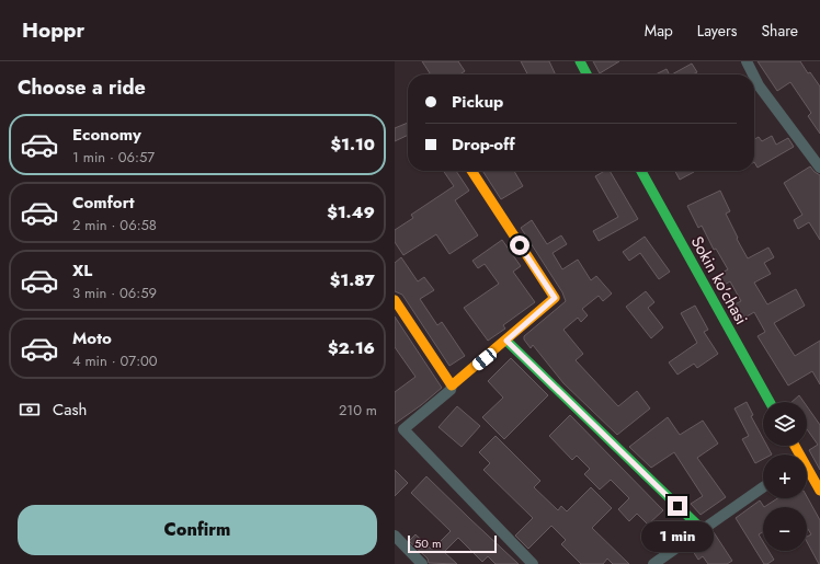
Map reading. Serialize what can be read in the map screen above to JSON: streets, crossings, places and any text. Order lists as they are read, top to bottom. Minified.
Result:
{"streets":{"street":["Sokin ko'chasi"]},"scale_bar":"50 m","page":{"header":"Hoppr","nav":["Map","Layers","Share"],"heading":"Choose a ride","banner":["Pickup","Drop-off"],"list":[{"name":"Economy","note":"1 min · 06:57","value":"$1.10"},{"name":"Comfort","note":"2 min · 06:58","value":"$1.49"},{"name":"XL","note":"3 min · 06:59","value":"$1.87"},{"name":"Moto","note":"4 min · 07:00","value":"$2.16"}],"pay":["Cash","210 m"],"map_buttons":["+","−"],"buttons":"Confirm","bubble":"1 min","scale":"50 m"}}
